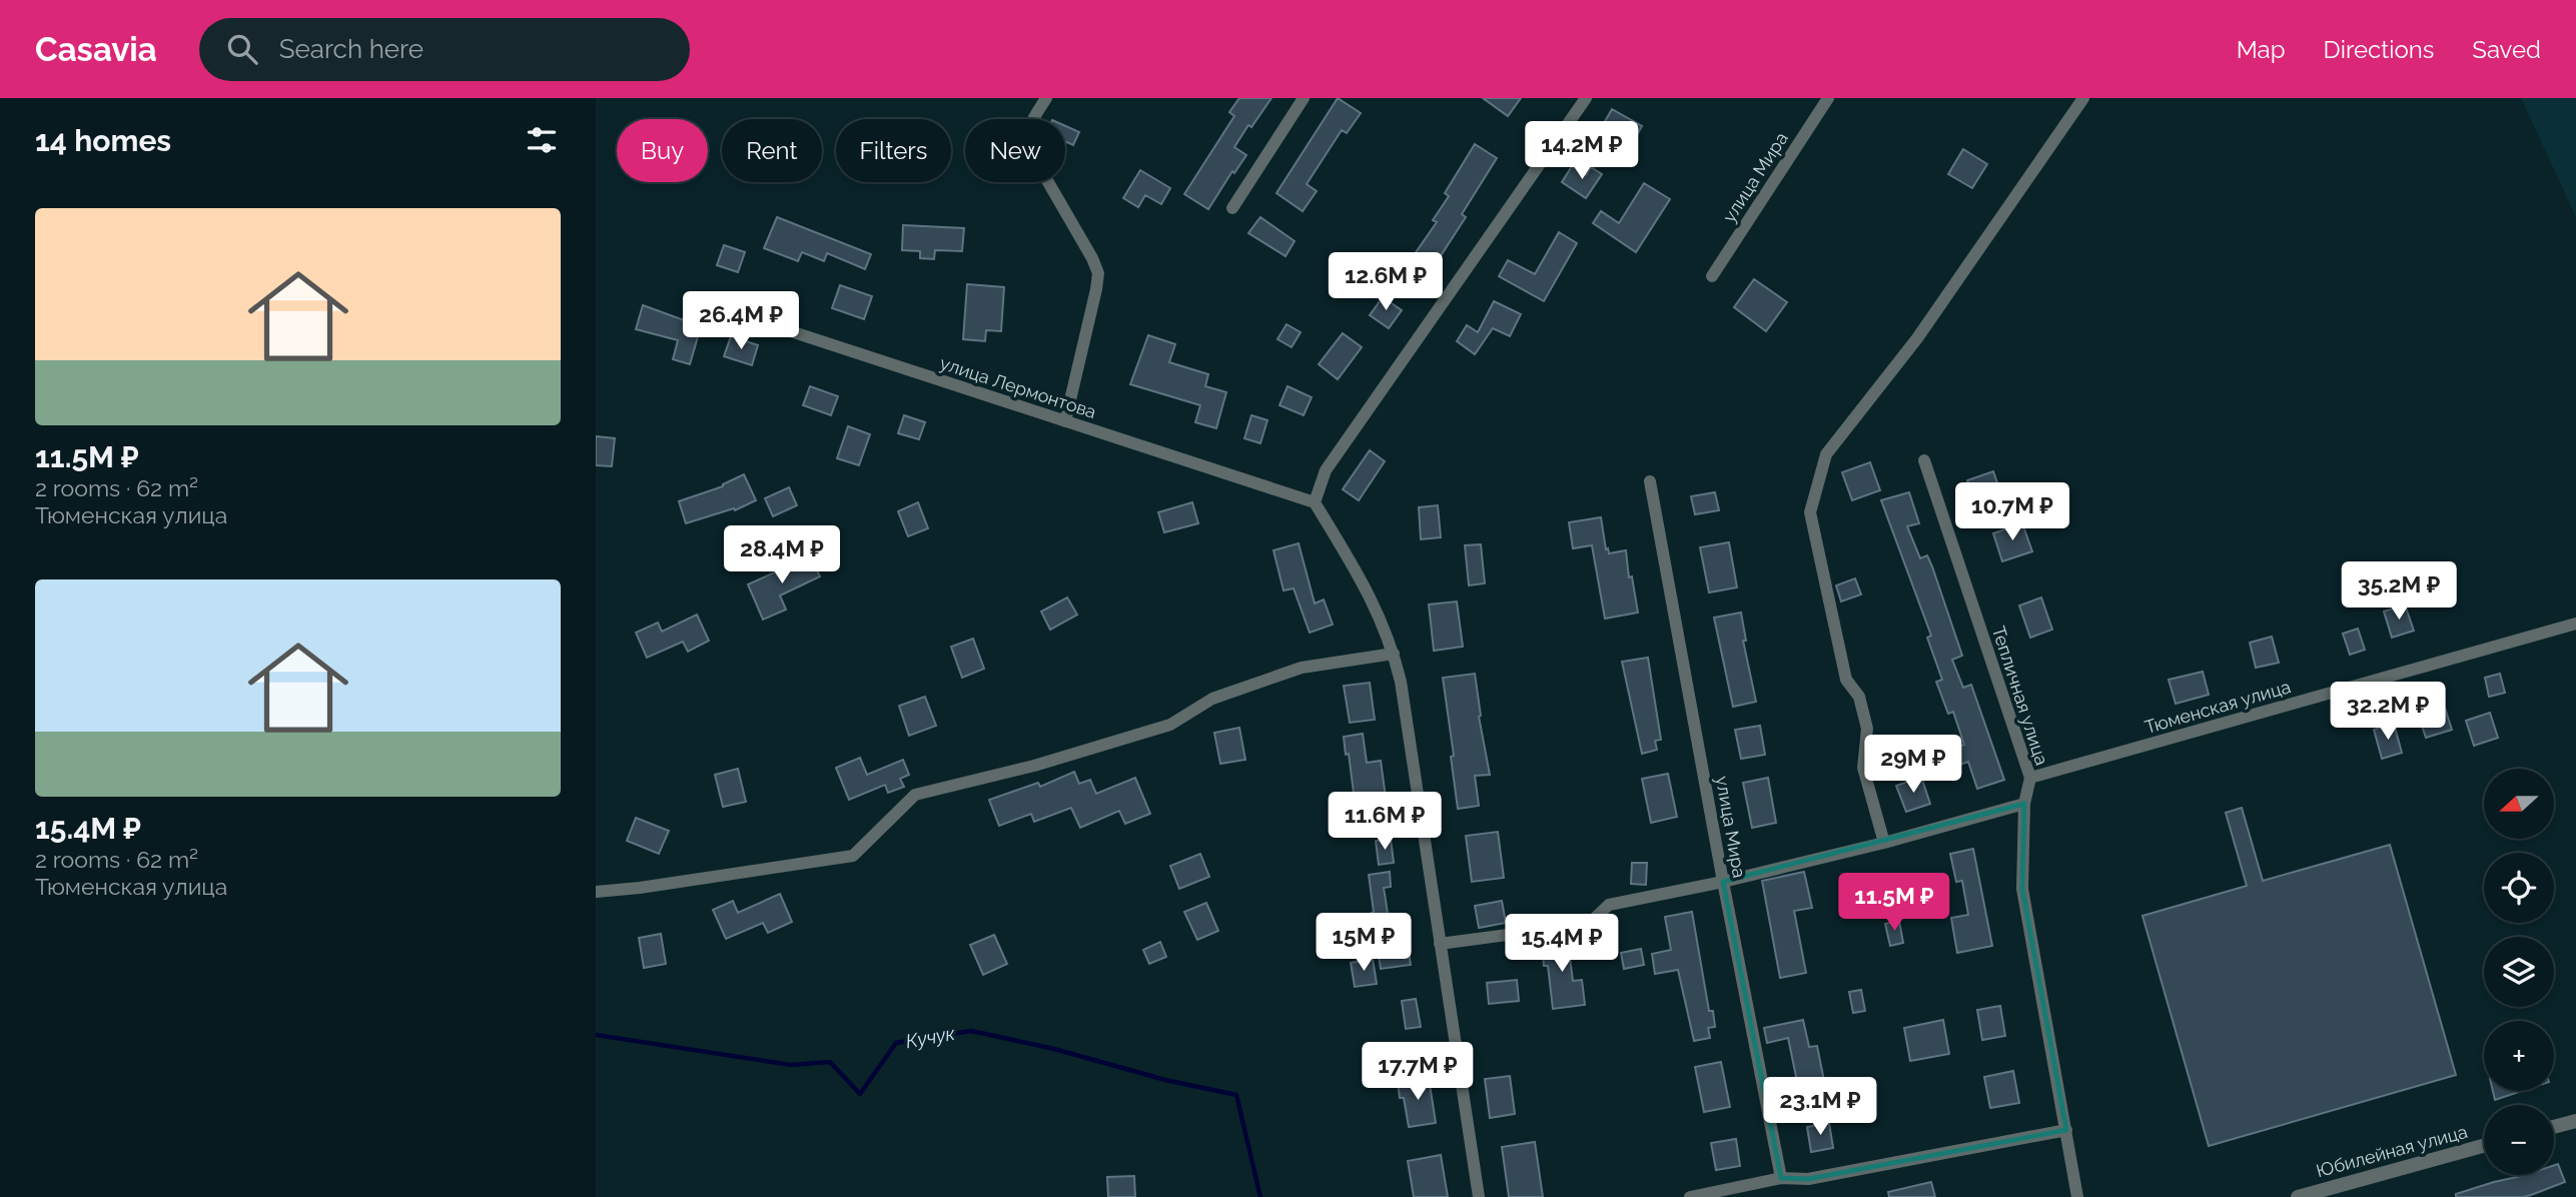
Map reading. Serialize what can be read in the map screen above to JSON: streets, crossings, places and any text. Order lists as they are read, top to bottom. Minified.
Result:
{"streets":{"street":["улица Мира","улица Лермонтова","Тепличная улица","Тюменская улица","Юбилейная улица"]},"crossings":[["Тепличная улица","Тюменская улица"]],"water":["Кучук"],"north":"left","page":{"header":"Casavia","search":"Search here","nav":["Map","Directions","Saved"],"heading":"14 homes","chip":["Buy","Rent","Filters","New"],"price":["14.2M ₽","12.6M ₽","26.4M ₽","10.7M ₽","28.4M ₽","35.2M ₽","32.2M ₽","29M ₽","11.6M ₽","11.5M ₽","15M ₽","15.4M ₽","17.7M ₽","23.1M ₽"],"list":[{"name":"11.5M ₽","note":"2 rooms · 62 m² · Тюменская улица"},{"name":"15.4M ₽","note":"2 rooms · 62 m² · Тюменская улица"}],"map_buttons":["+","−"]}}
